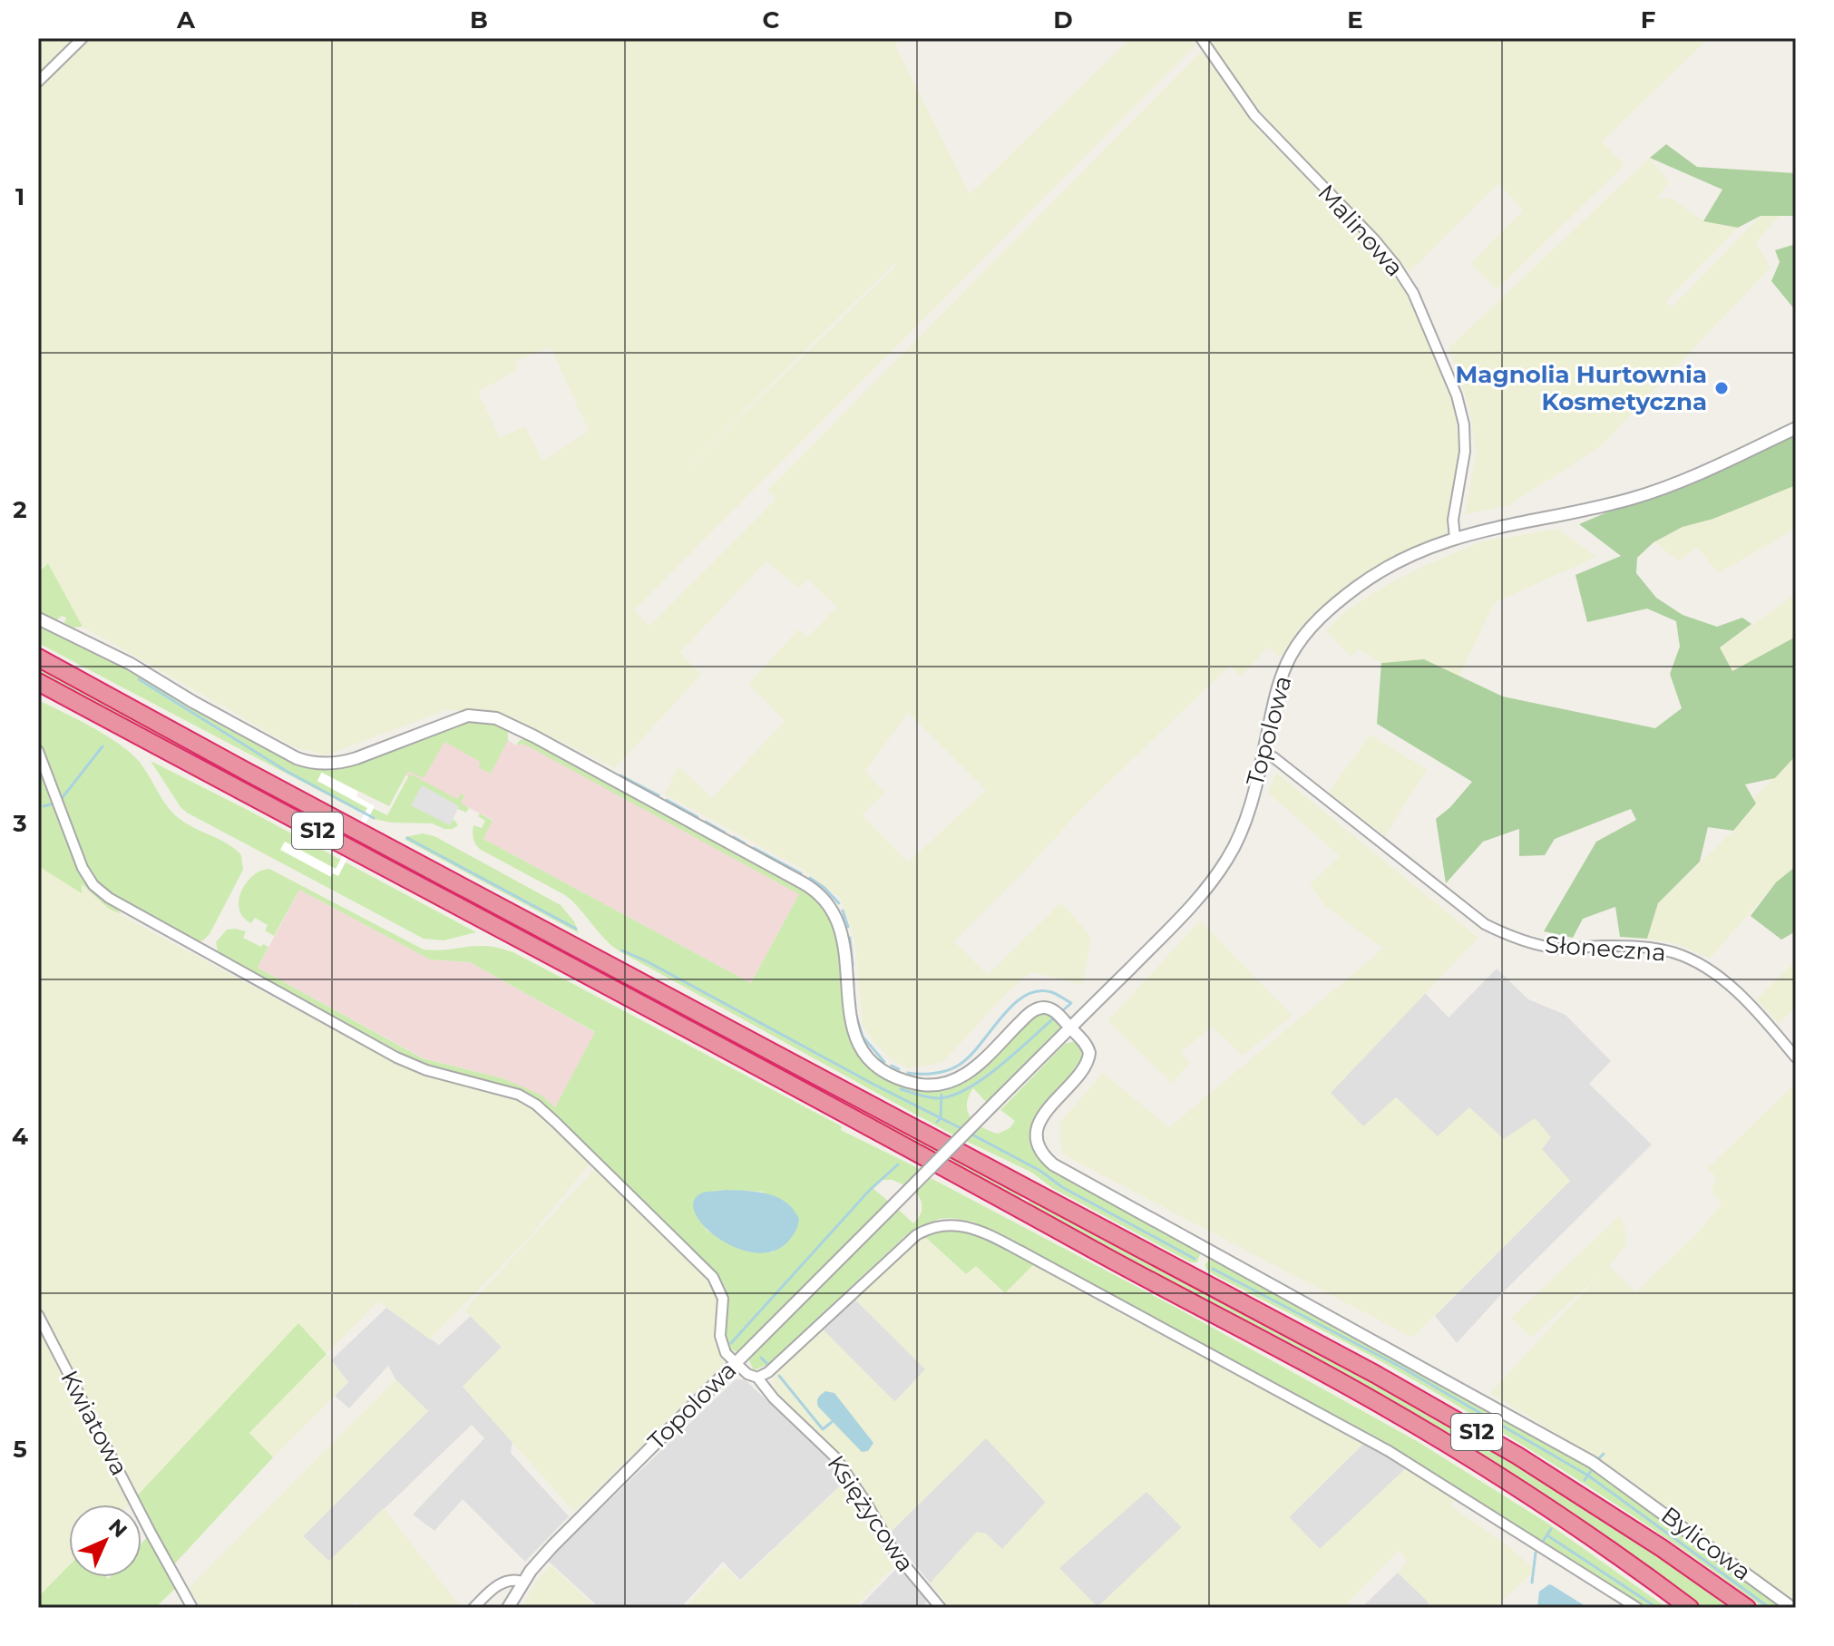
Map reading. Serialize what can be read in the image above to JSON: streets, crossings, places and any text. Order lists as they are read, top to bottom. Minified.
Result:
{"streets":{"highway":["S12"],"street":["Malinowa","Topolowa","Słoneczna","Kwiatowa","Księżycowa","Bylicowa"]},"crossings":[["Malinowa","Topolowa"],["Topolowa","Słoneczna"],["Topolowa","Księżycowa"],["Topolowa","Bylicowa"]],"places":["Magnolia Hurtownia Kosmetyczna"],"north":"top right","grid":{"columns":["A","B","C","D","E","F"],"rows":["1","2","3","4","5"]}}
